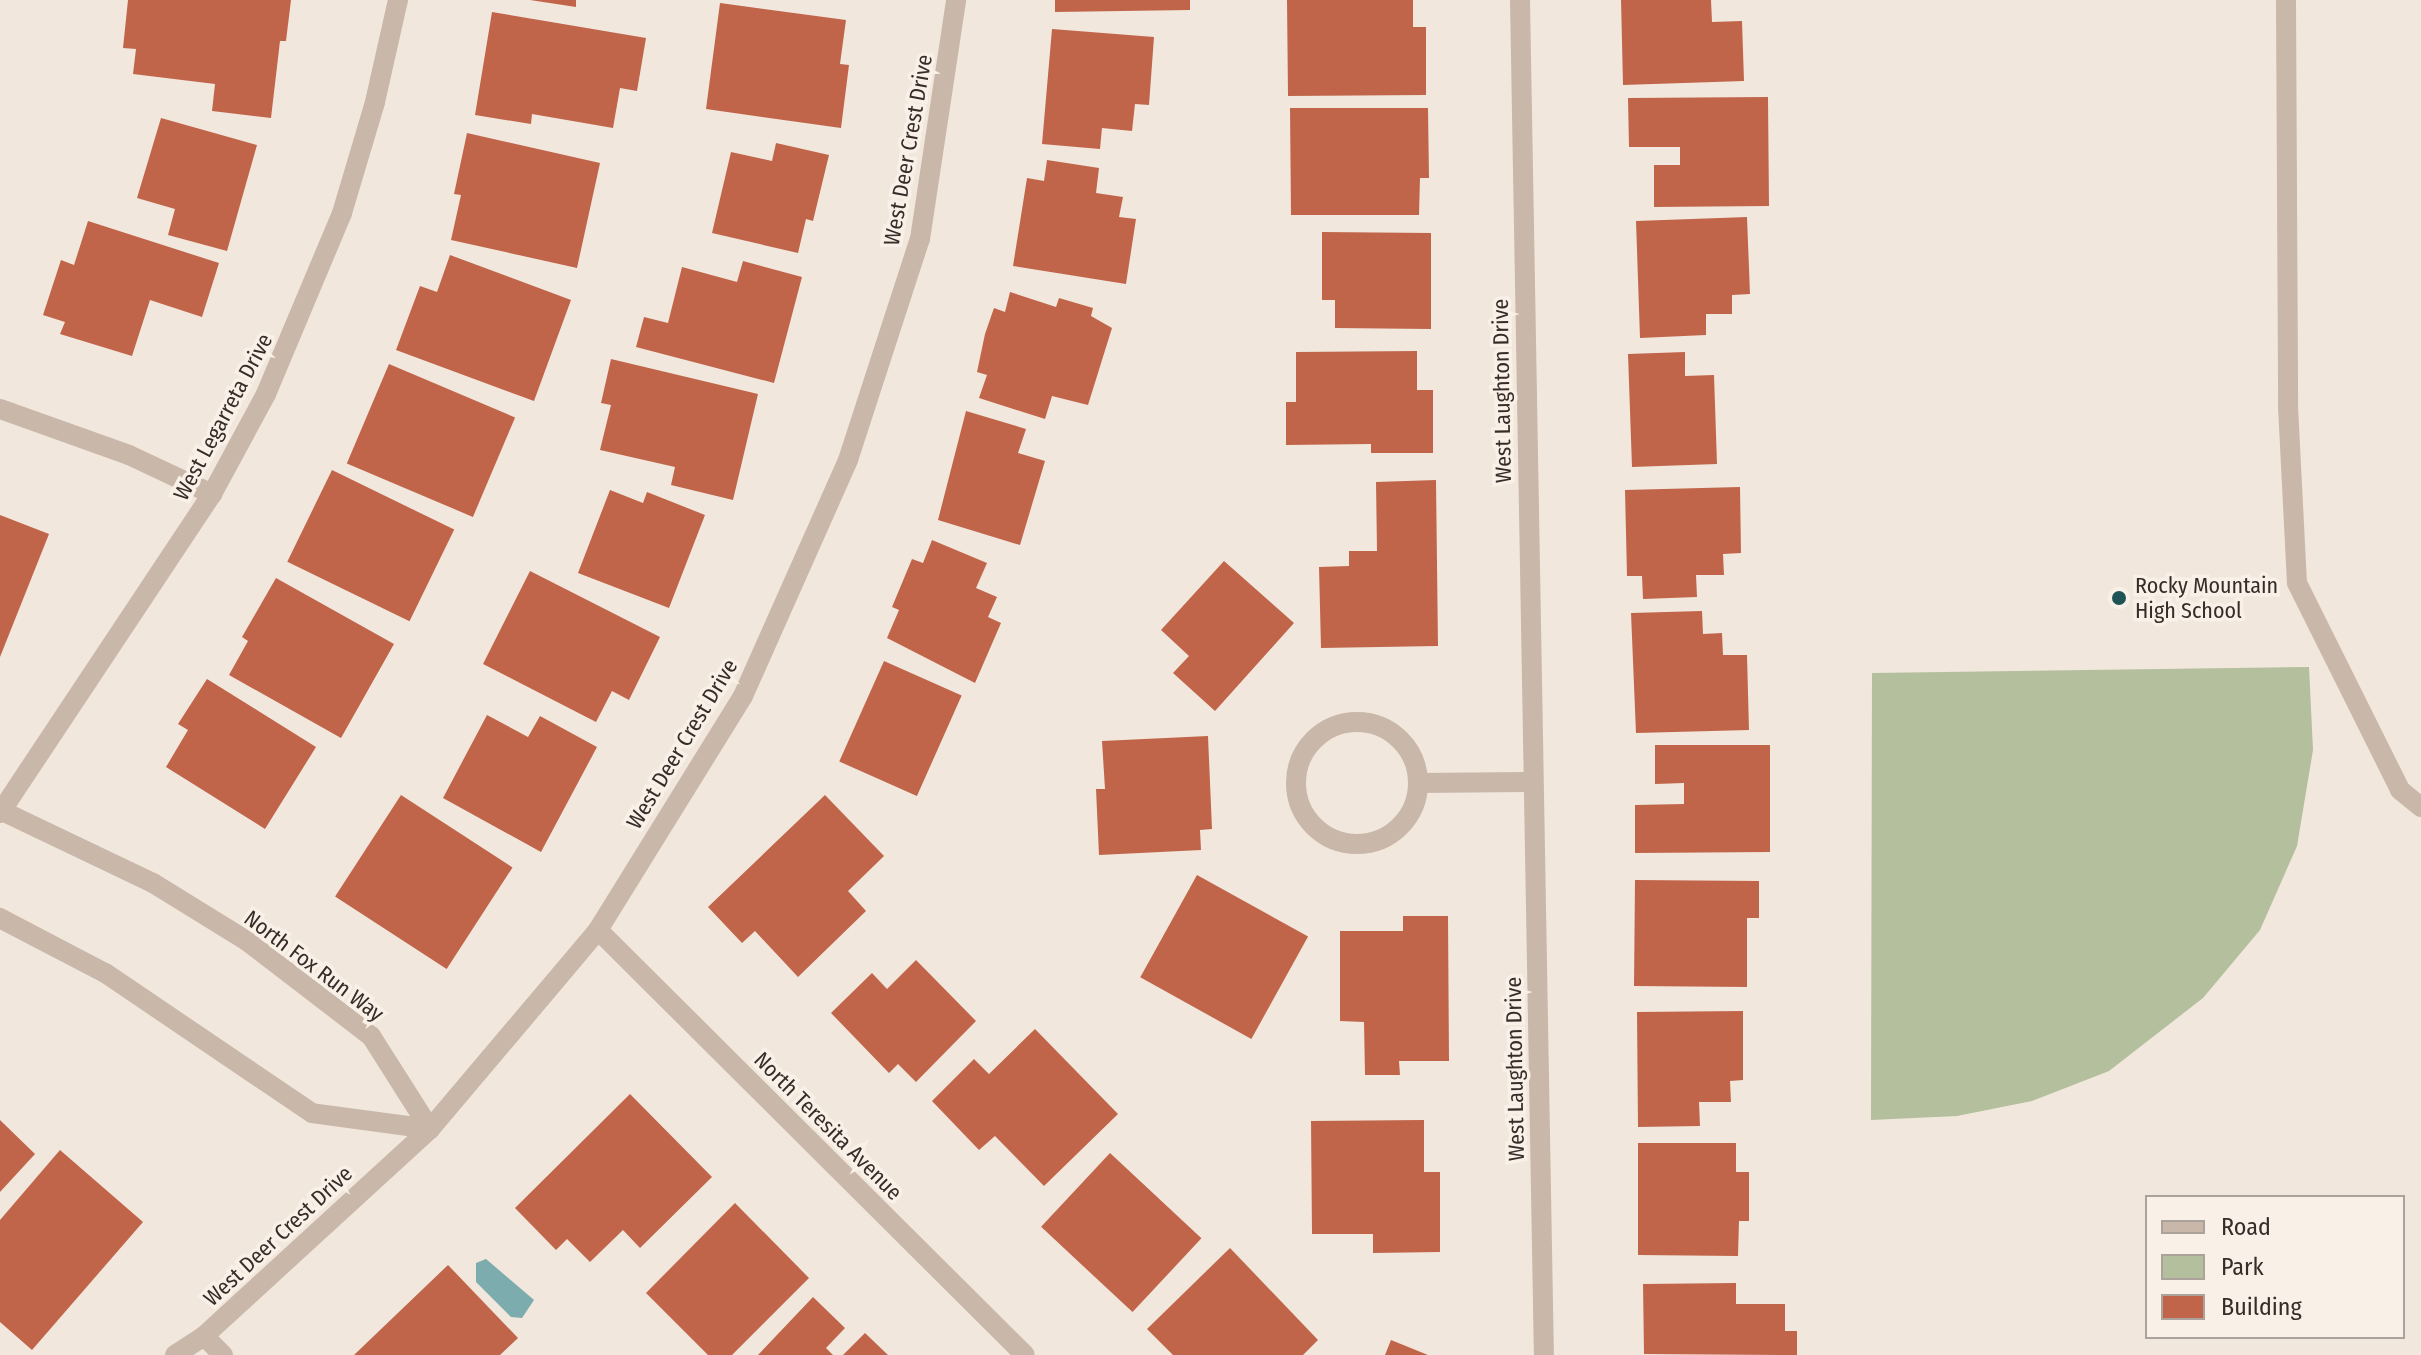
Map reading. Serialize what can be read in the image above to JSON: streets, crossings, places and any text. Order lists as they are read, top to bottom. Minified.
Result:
{"streets":{"street":["West Deer Crest Drive","West Laughton Drive","West Legarreta Drive","North Fox Run Way","North Teresita Avenue"]},"crossings":[["West Deer Crest Drive","North Fox Run Way"],["West Deer Crest Drive","North Teresita Avenue"],["West Legarreta Drive","North Fox Run Way"]],"places":["Rocky Mountain High School"],"legend":["Road","Park","Building"]}
